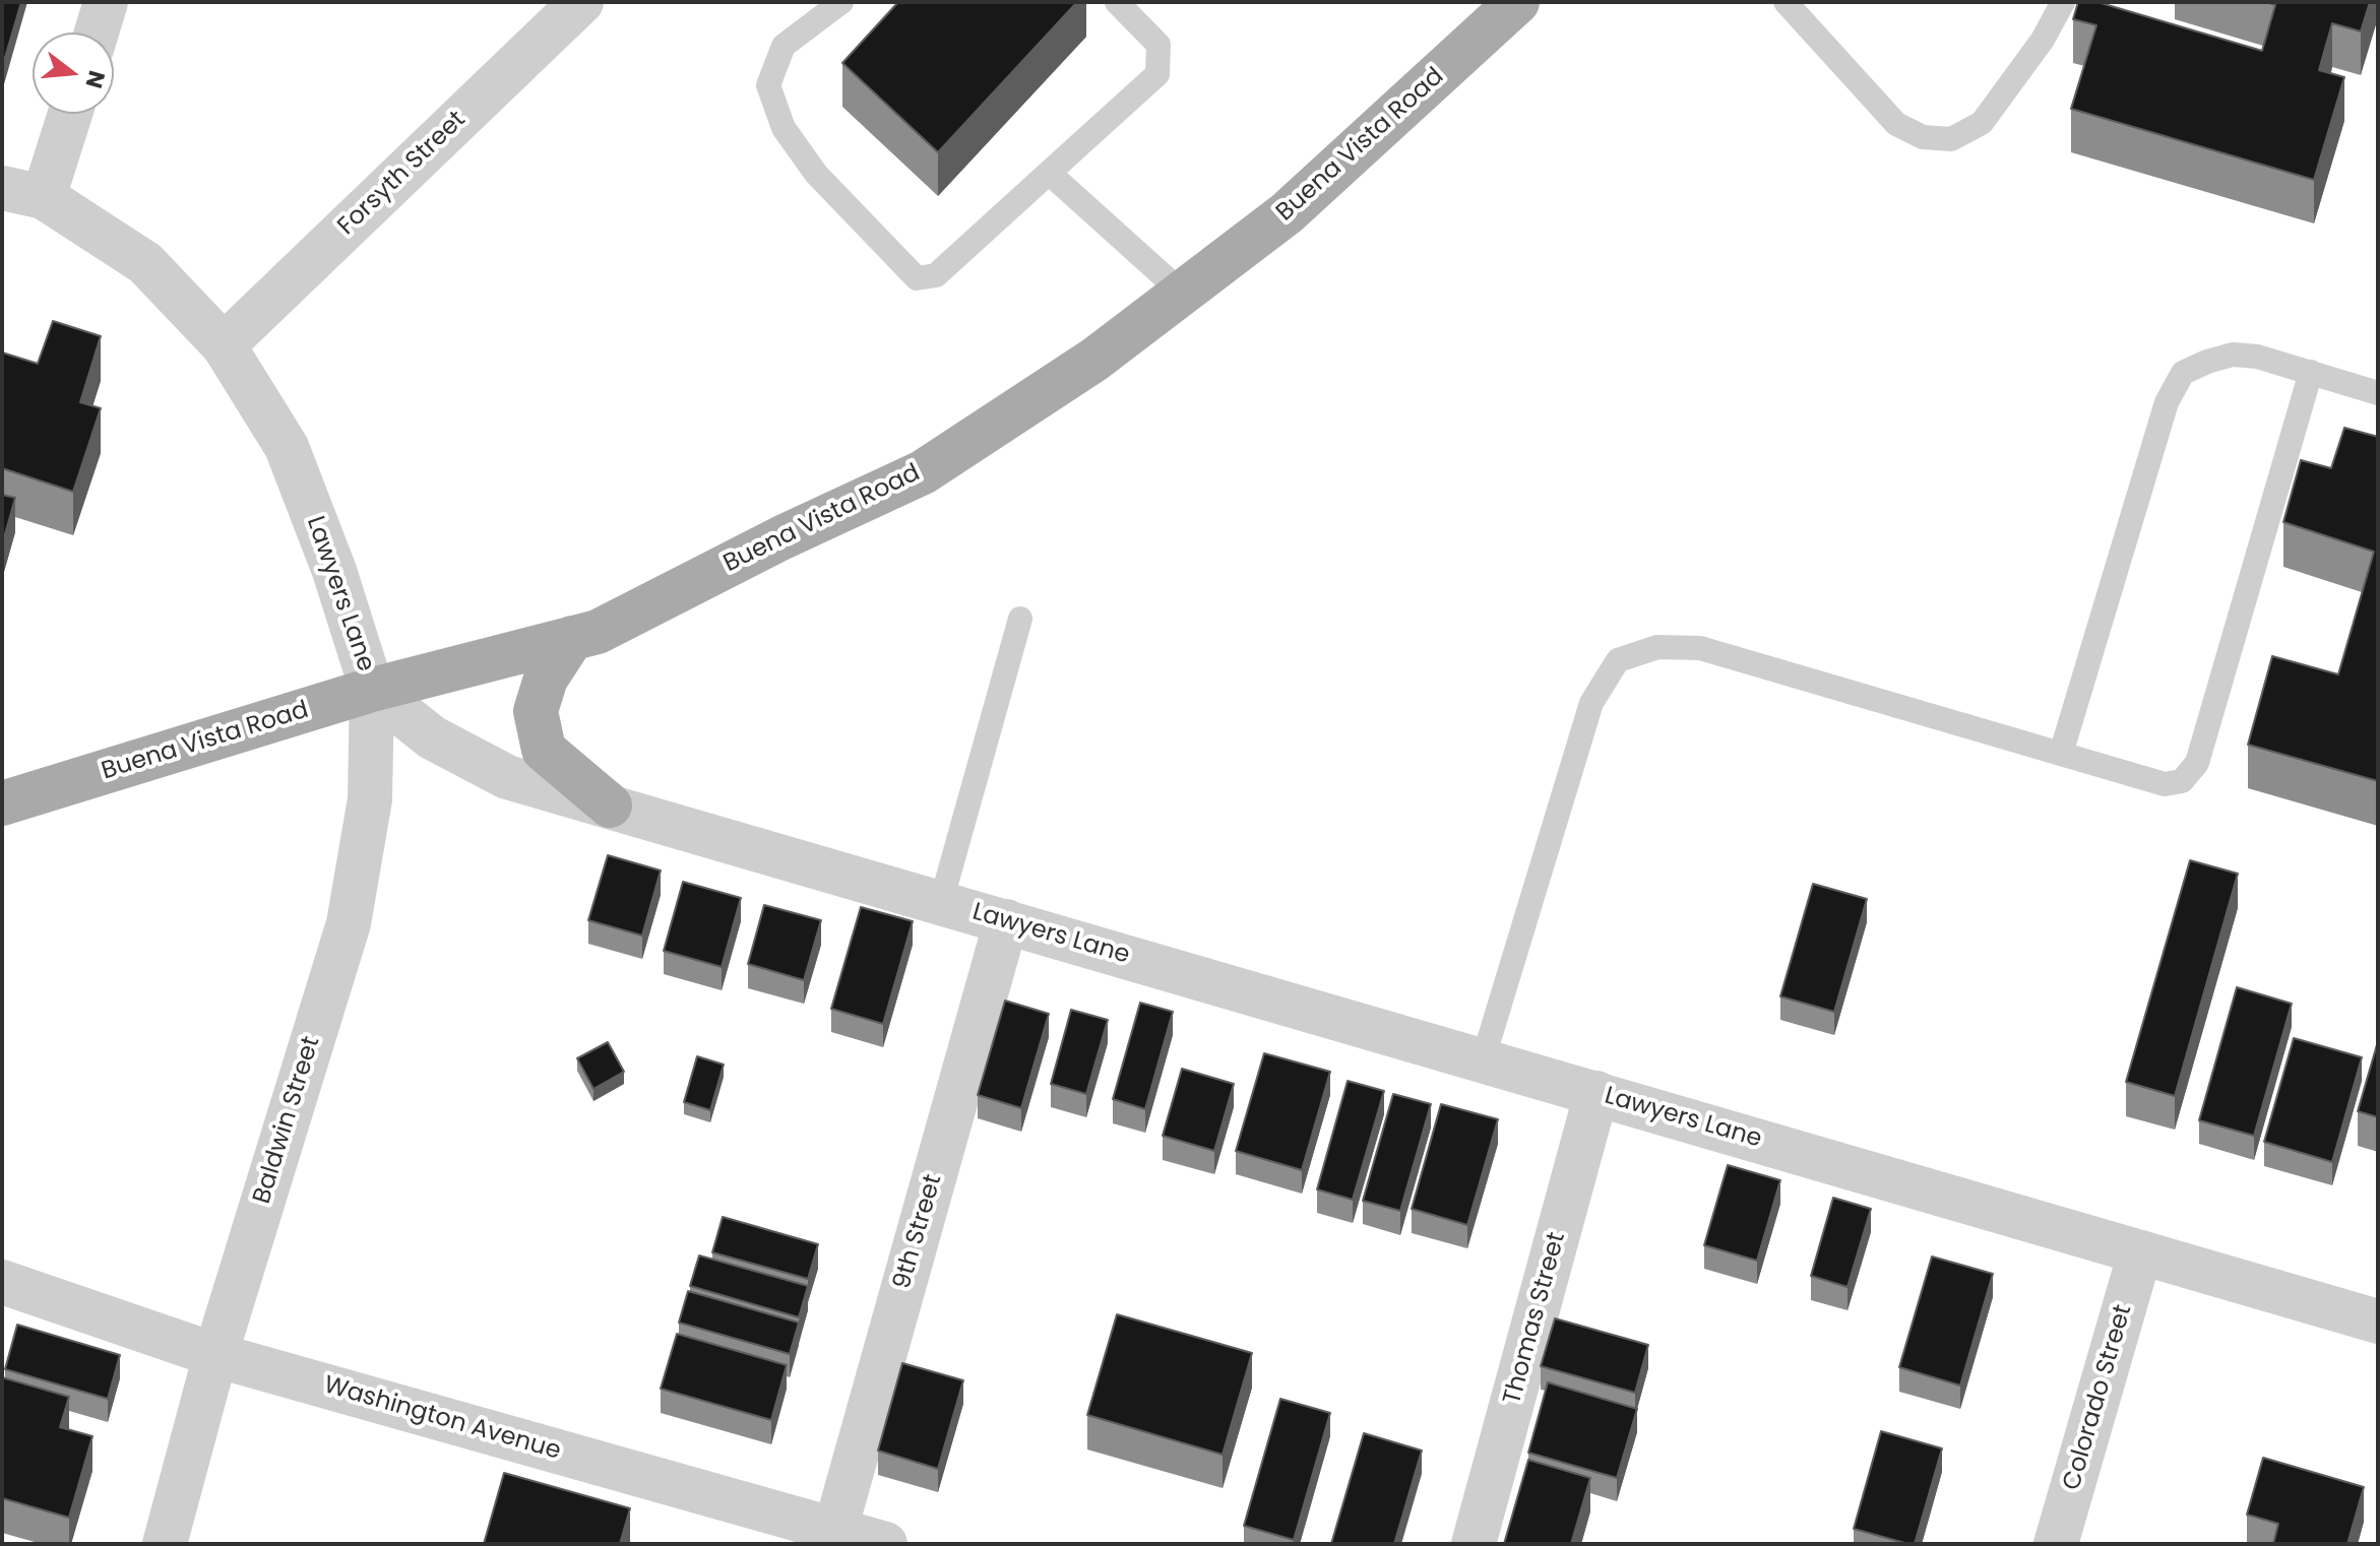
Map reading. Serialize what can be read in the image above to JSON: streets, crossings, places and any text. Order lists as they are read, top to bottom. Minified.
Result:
{"streets":{"main road":["Buena Vista Road"],"street":["Forsyth Street","Lawyers Lane","Baldwin Street","9th Street","Thomas Street","Colorado Street","Washington Avenue"]},"crossings":[["Buena Vista Road","Lawyers Lane"],["Buena Vista Road","Baldwin Street"],["Forsyth Street","Lawyers Lane"],["Lawyers Lane","Baldwin Street"],["Lawyers Lane","9th Street"],["Lawyers Lane","Thomas Street"],["Lawyers Lane","Colorado Street"],["Baldwin Street","Washington Avenue"],["9th Street","Washington Avenue"]],"north":"right"}
